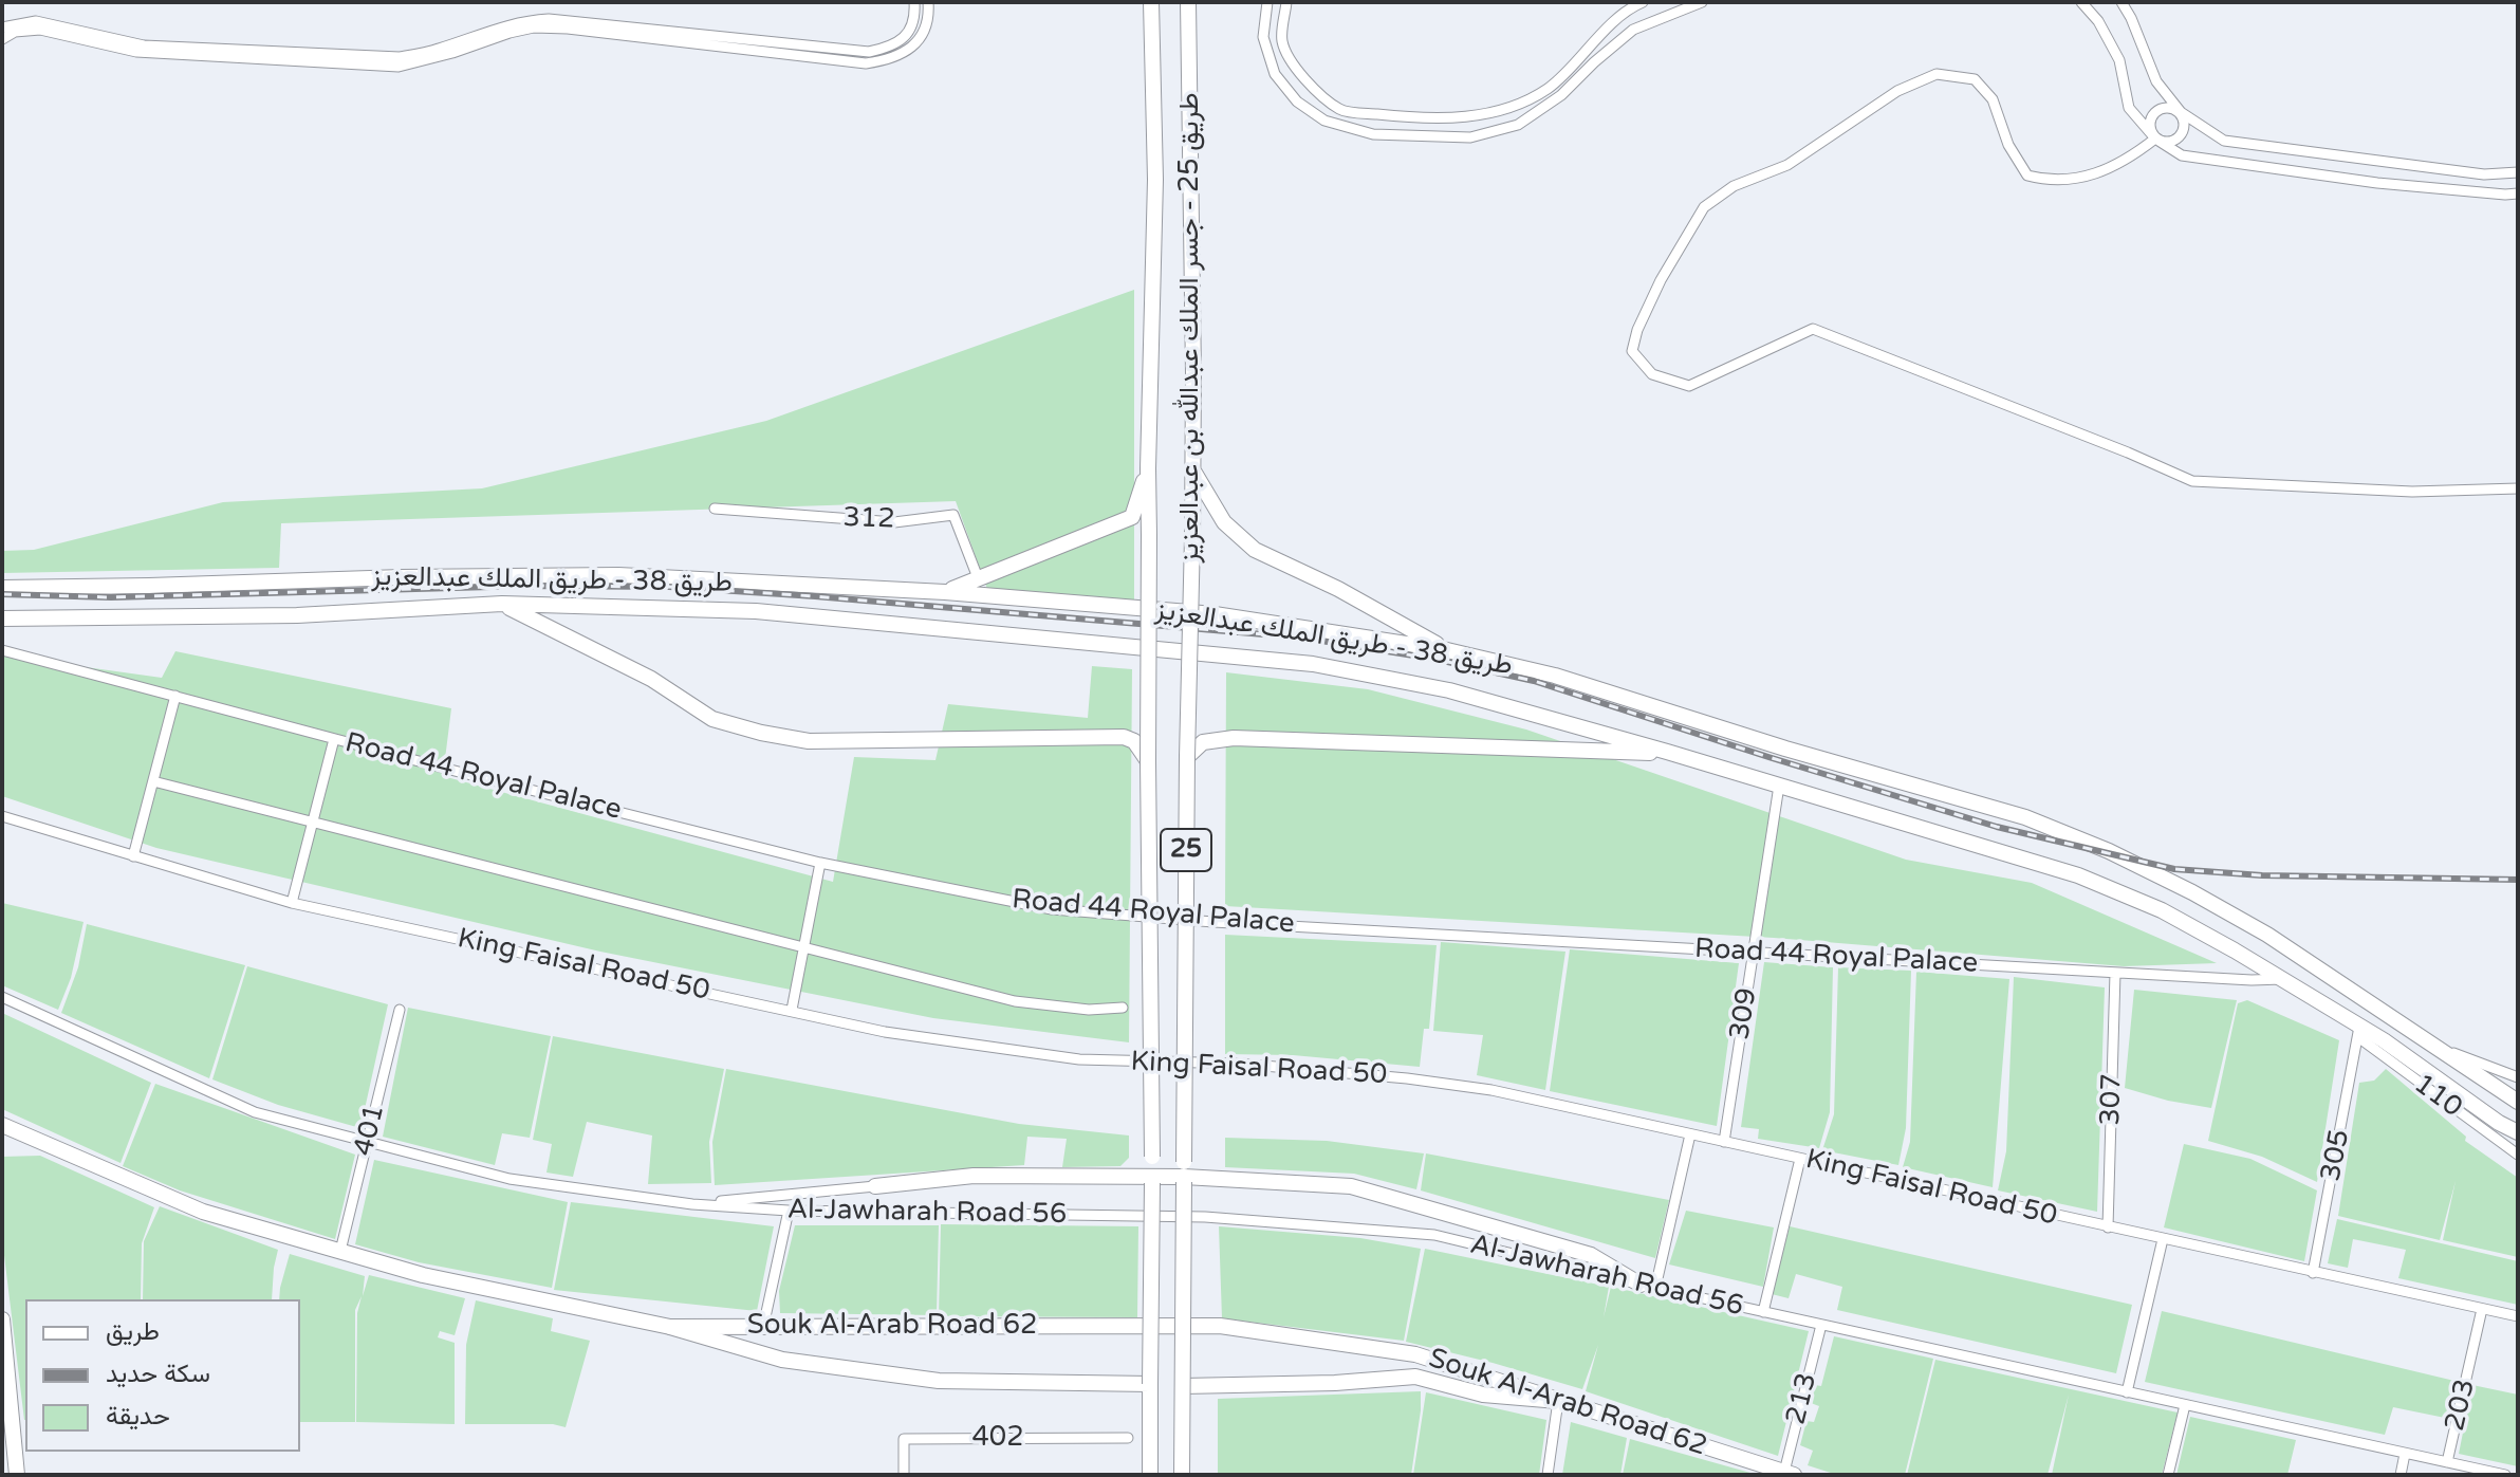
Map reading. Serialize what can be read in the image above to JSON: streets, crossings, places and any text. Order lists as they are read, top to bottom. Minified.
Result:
{"streets":{"main road":["طريق 25 - جسر الملك عبدالله بن عبدالعزيز","طريق 38 - طريق الملك عبدالعزيز","25","Souk Al-Arab Road 62"],"street":["312","Road 44 Royal Palace","King Faisal Road 50","309","110","307","401","305","Al-Jawharah Road 56","213","203","402"]},"crossings":[["طريق 38 - طريق الملك عبدالعزيز","Road 44 Royal Palace"],["طريق 38 - طريق الملك عبدالعزيز","309"],["طريق 38 - طريق الملك عبدالعزيز","110"],["طريق 38 - طريق الملك عبدالعزيز","305"],["Road 44 Royal Palace","309"],["Road 44 Royal Palace","307"],["King Faisal Road 50","309"],["King Faisal Road 50","307"],["King Faisal Road 50","305"],["King Faisal Road 50","203"],["110","305"],["401","Al-Jawharah Road 56"],["401","Souk Al-Arab Road 62"],["Al-Jawharah Road 56","213"],["Al-Jawharah Road 56","203"],["Souk Al-Arab Road 62","213"]],"legend":["طريق","سكة حديد","حديقة"]}
